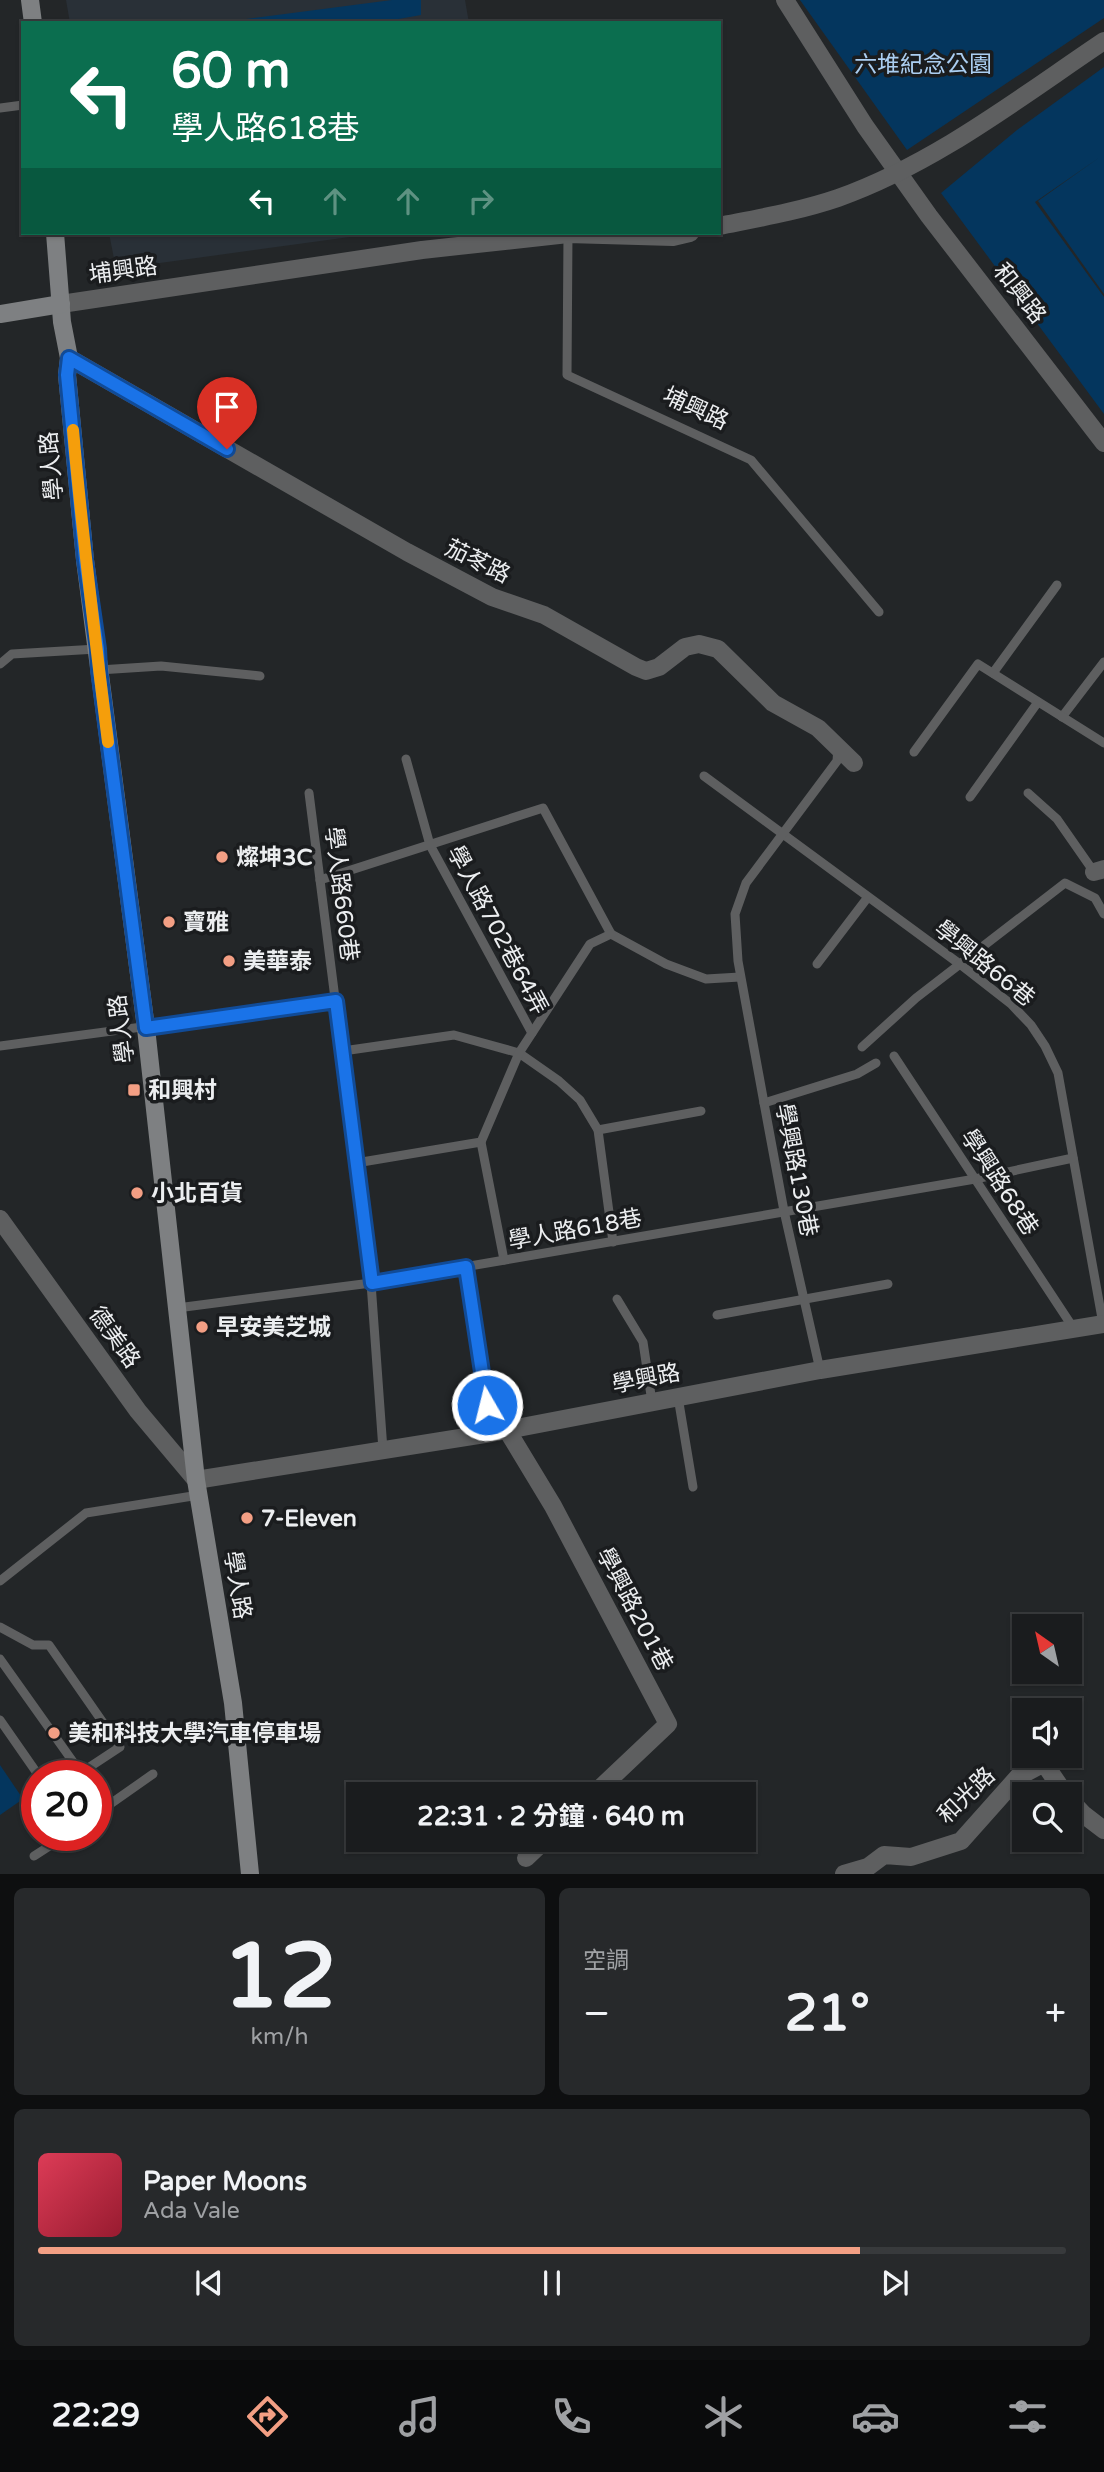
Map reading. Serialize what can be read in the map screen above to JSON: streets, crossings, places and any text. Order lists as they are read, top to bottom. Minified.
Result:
{"streets":{"main road":["學人路"],"street":["埔興路","和興路","茄苳路","德美路","學興路","學興路201巷","和光路"],"lane":["學人路660巷","學人路702巷64弄","學興路66巷","學興路130巷","學興路68巷","學人路618巷"]},"crossings":[["埔興路","學人路"],["學人路","茄苳路"],["學人路","學人路618巷"],["學人路","德美路"],["學人路","學興路"],["茄苳路","學興路130巷"],["學人路660巷","學人路618巷"],["學興路66巷","學興路130巷"],["學興路66巷","學人路618巷"],["學興路66巷","學興路"],["學興路130巷","學人路618巷"],["學興路130巷","學興路"],["學興路68巷","學人路618巷"],["學興路68巷","學興路"],["德美路","學興路"],["學興路","學興路201巷"]],"parks":["六堆紀念公園"],"places":{"other":["燦坤3C","寶雅","美華泰","小北百貨","早安美芝城","7-Eleven","美和科技大學汽車停車場"],"transit":["和興村"]},"north":"top left","page":{"turn":["60 m","學人路618巷"],"limit":"20","trip":"22:31 · 2 分鐘 · 640 m","tile":[["12","km/h"],"空調"],"heat":["−","21°","+"],"song":["Paper Moons","Ada Vale"],"tabs":"22:29"}}
